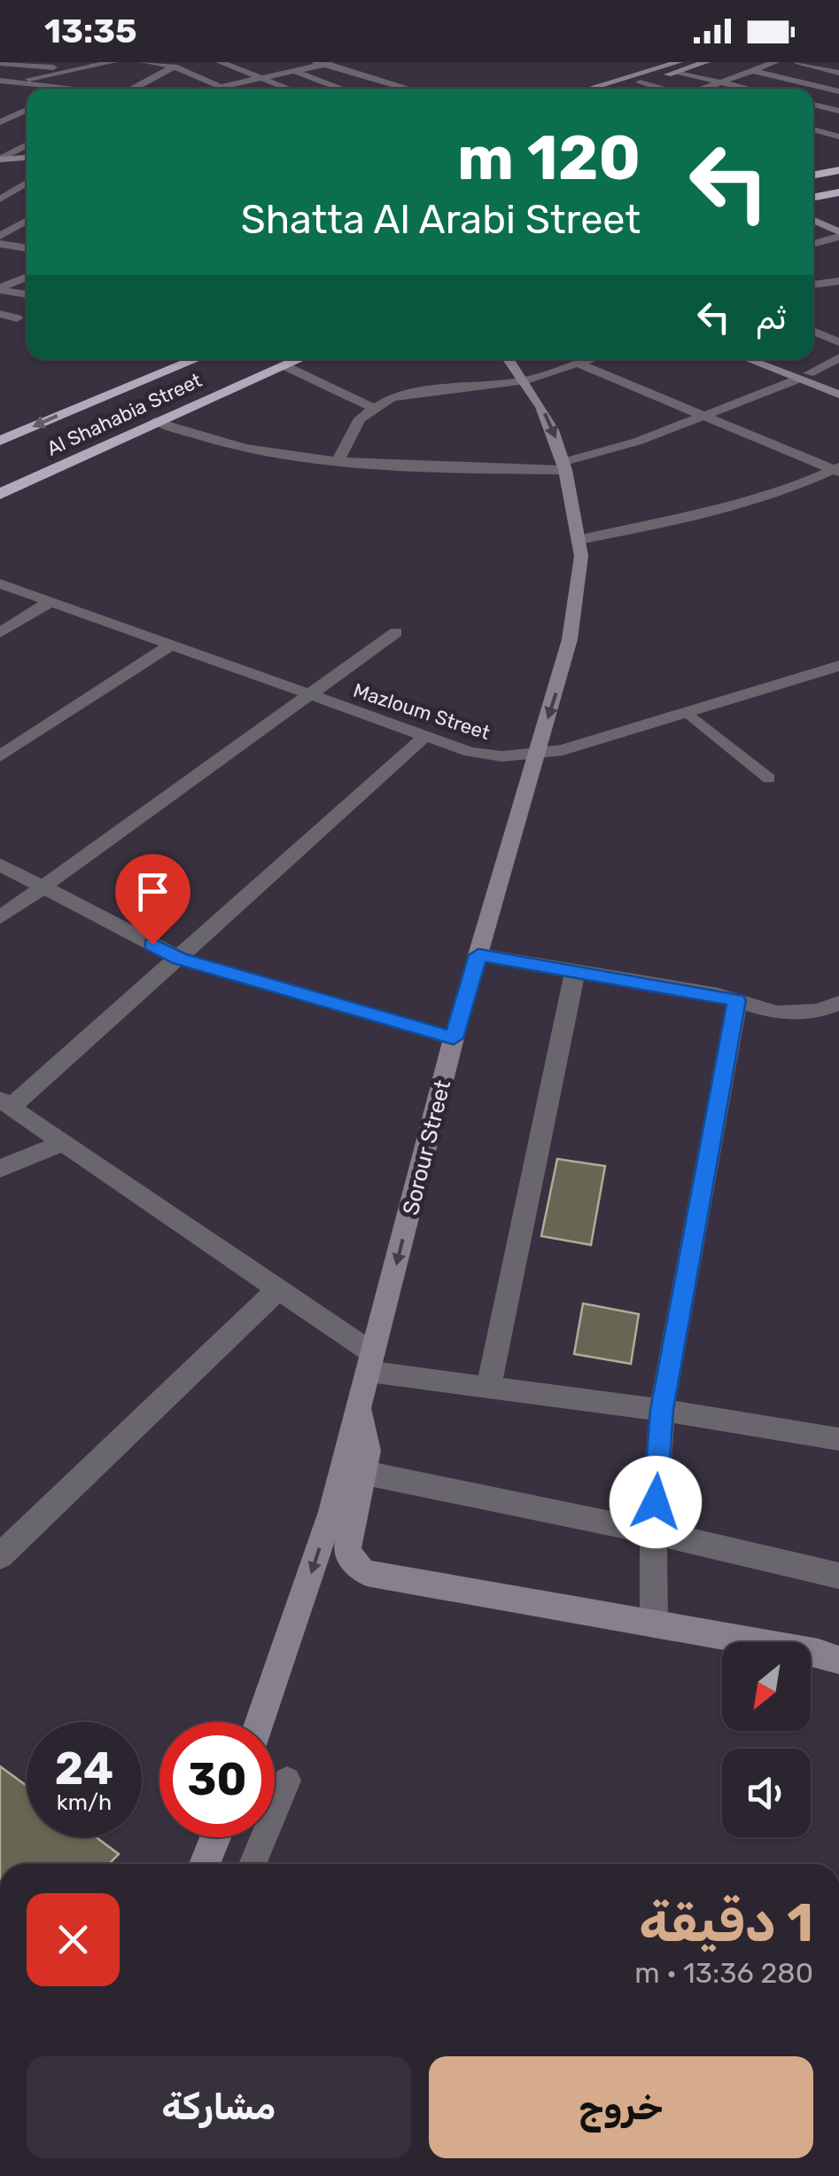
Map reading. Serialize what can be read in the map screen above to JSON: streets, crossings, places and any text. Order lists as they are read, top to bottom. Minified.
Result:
{"streets":{"highway":["Al Shahabia Street"],"street":["Mazloum Street","Sorour Street"]},"crossings":[["Mazloum Street","Sorour Street"]],"north":"bottom left","page":{"status":"13:35","turn":["120 m","Shatta Al Arabi Street"],"then":"ثم","speed":"24 km/h","limit":"30","heading":["1 دقيقة","280 m · 13:36"],"buttons":["خروج","مشاركة"]}}
